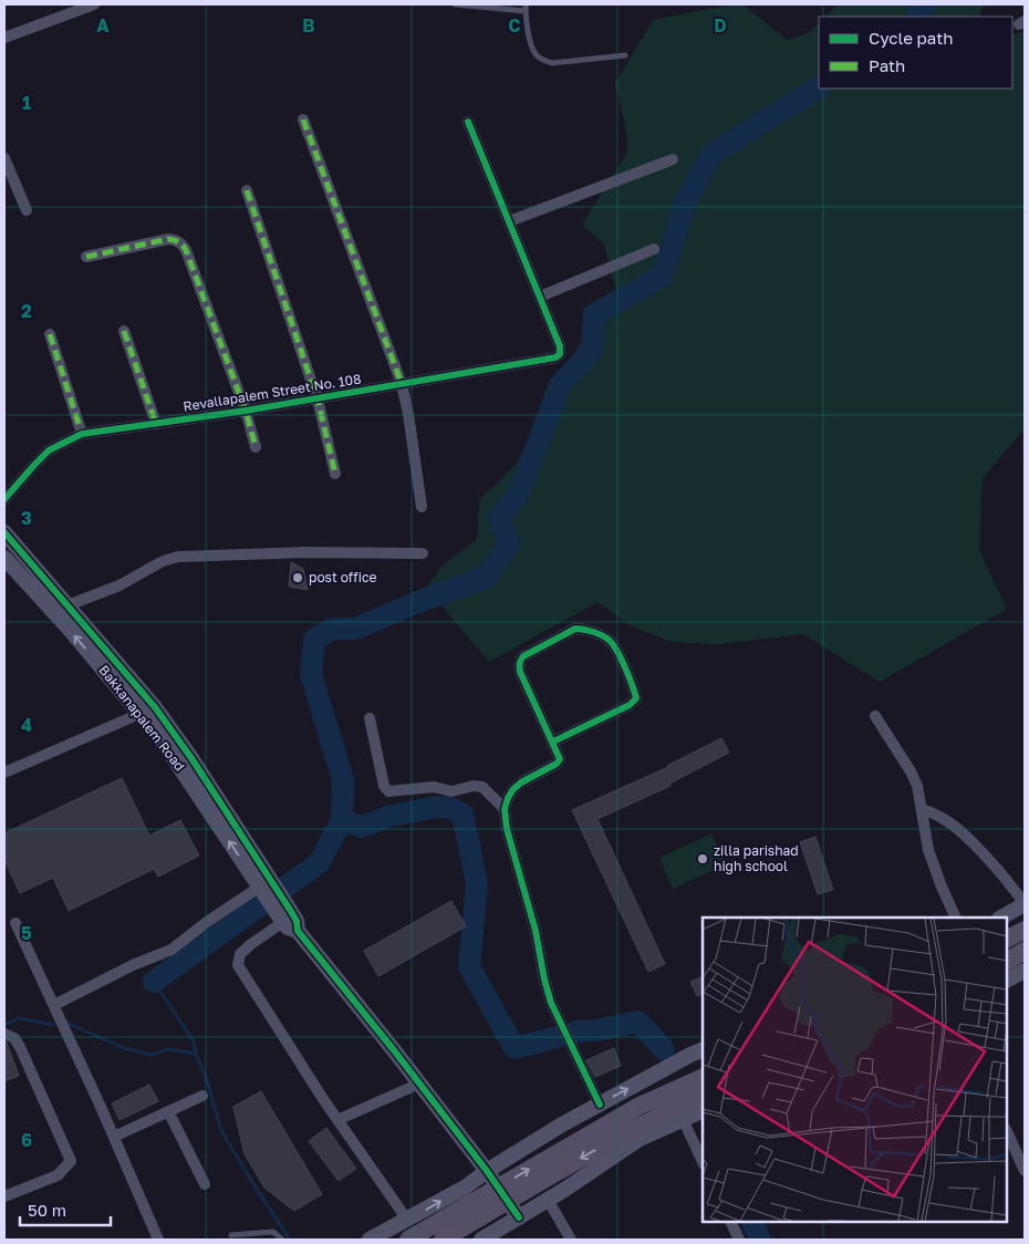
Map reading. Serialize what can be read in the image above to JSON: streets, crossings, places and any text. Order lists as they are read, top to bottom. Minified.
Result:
{"streets":{"street":["Revallapalem Street No. 108","Bakkanapalem Road"]},"places":["post office","zilla parishad high school"],"legend":["Cycle path","Path"],"scale_bar":"50 m","grid":{"columns":["A","B","C","D"],"rows":["1","2","3","4","5","6"]}}
